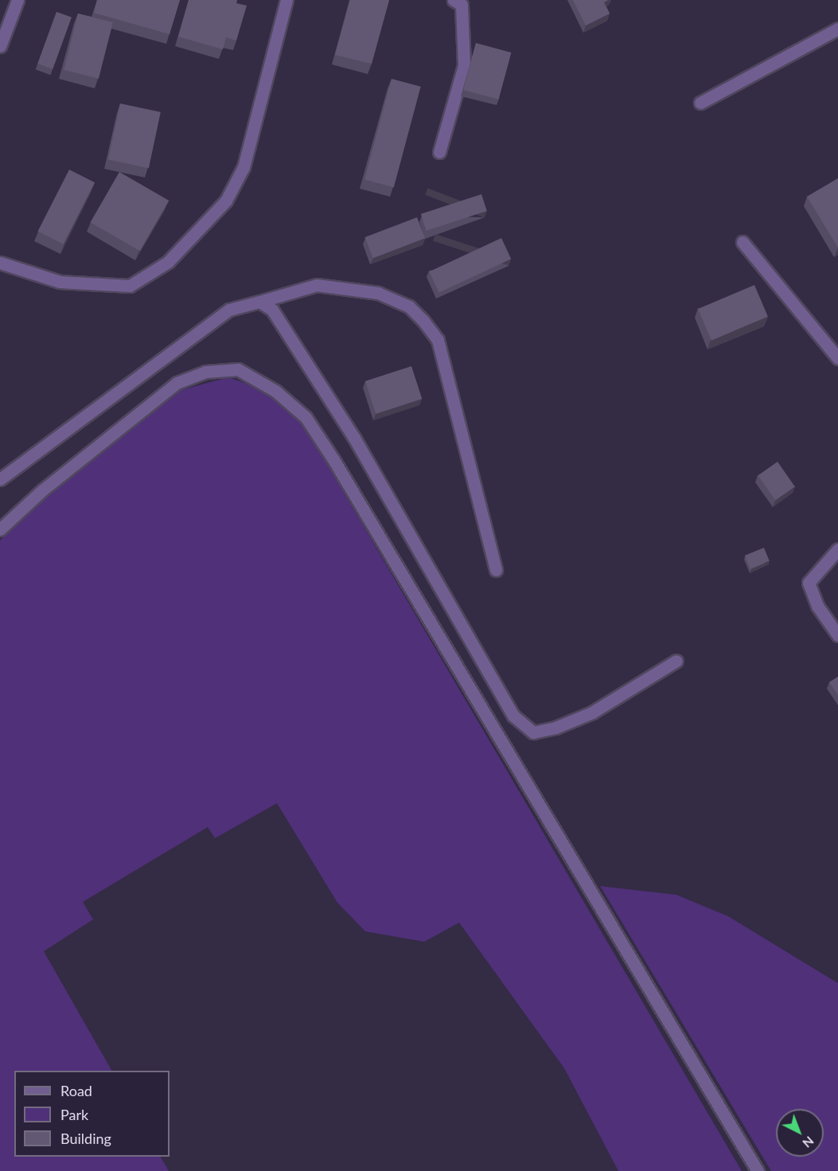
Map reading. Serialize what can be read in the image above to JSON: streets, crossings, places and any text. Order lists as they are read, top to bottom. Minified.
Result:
{"legend":["Road","Park","Building"],"north":"bottom right"}
